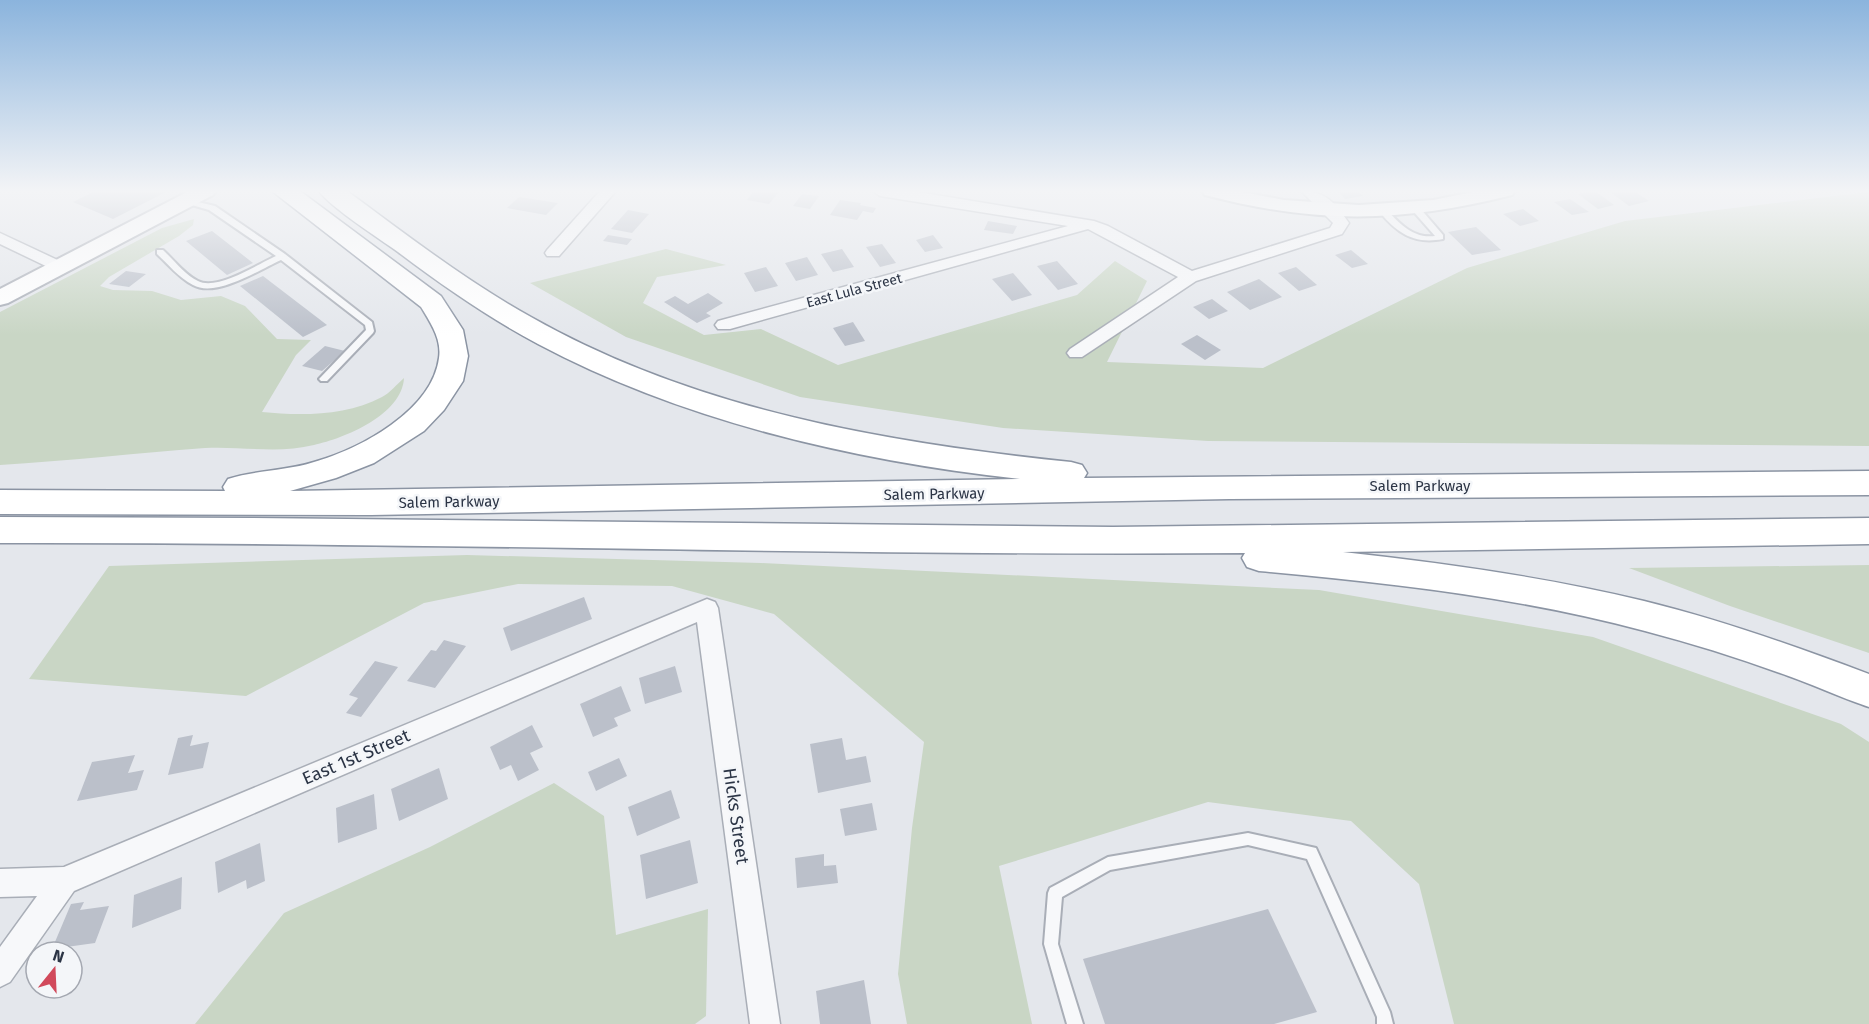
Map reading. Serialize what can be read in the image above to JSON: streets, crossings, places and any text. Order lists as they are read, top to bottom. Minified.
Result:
{"streets":{"highway":["Salem Parkway"],"street":["East Lula Street","East 1st Street","Hicks Street"]},"crossings":[["East 1st Street","Hicks Street"]],"north":"top"}
